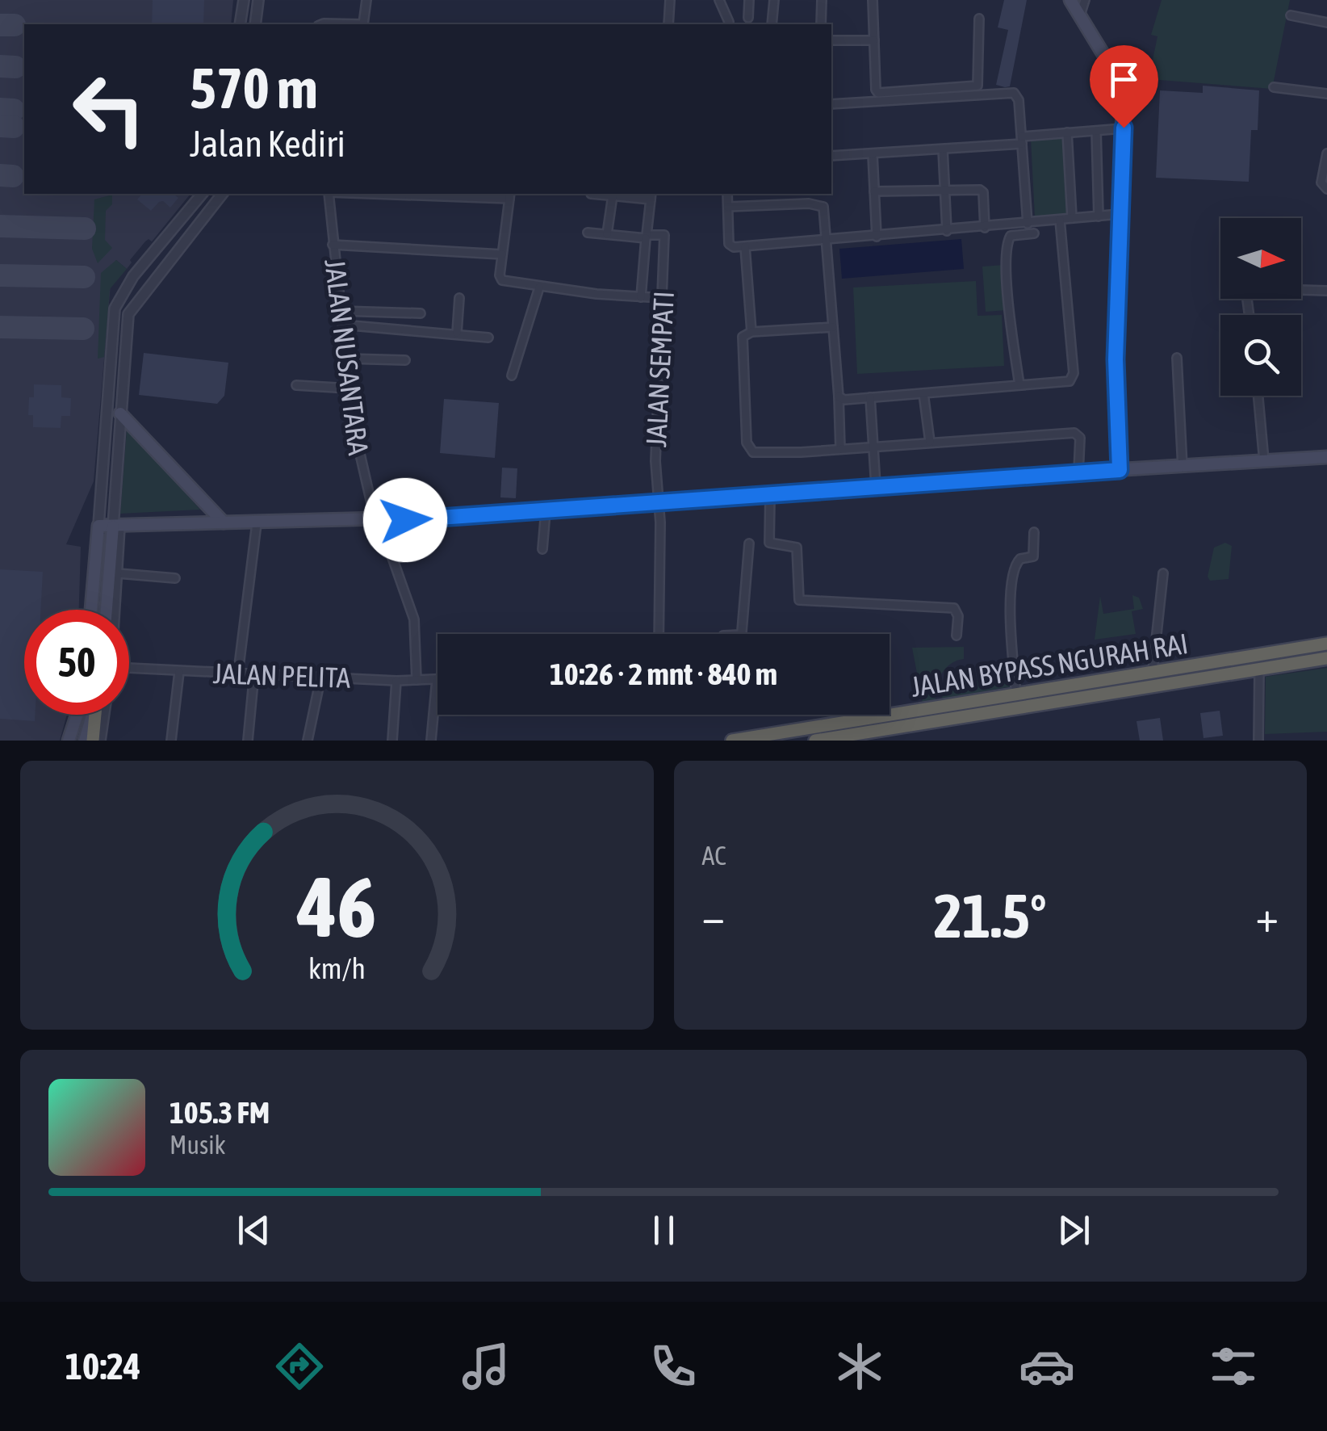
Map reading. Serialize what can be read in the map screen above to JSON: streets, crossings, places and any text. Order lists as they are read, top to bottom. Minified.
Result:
{"streets":{"highway":["JALAN BYPASS NGURAH RAI"],"street":["JALAN NUSANTARA","JALAN SEMPATI","JALAN PELITA"]},"crossings":[["JALAN NUSANTARA","JALAN PELITA"]],"north":"right","page":{"turn":["570 m","Jalan Kediri"],"limit":"50","trip":"10:26 · 2 mnt · 840 m","tile":"AC","heat":["−","21.5°","+"],"song":["105.3 FM","Musik"],"tabs":"10:24","gauge":["46","km/h"]}}
